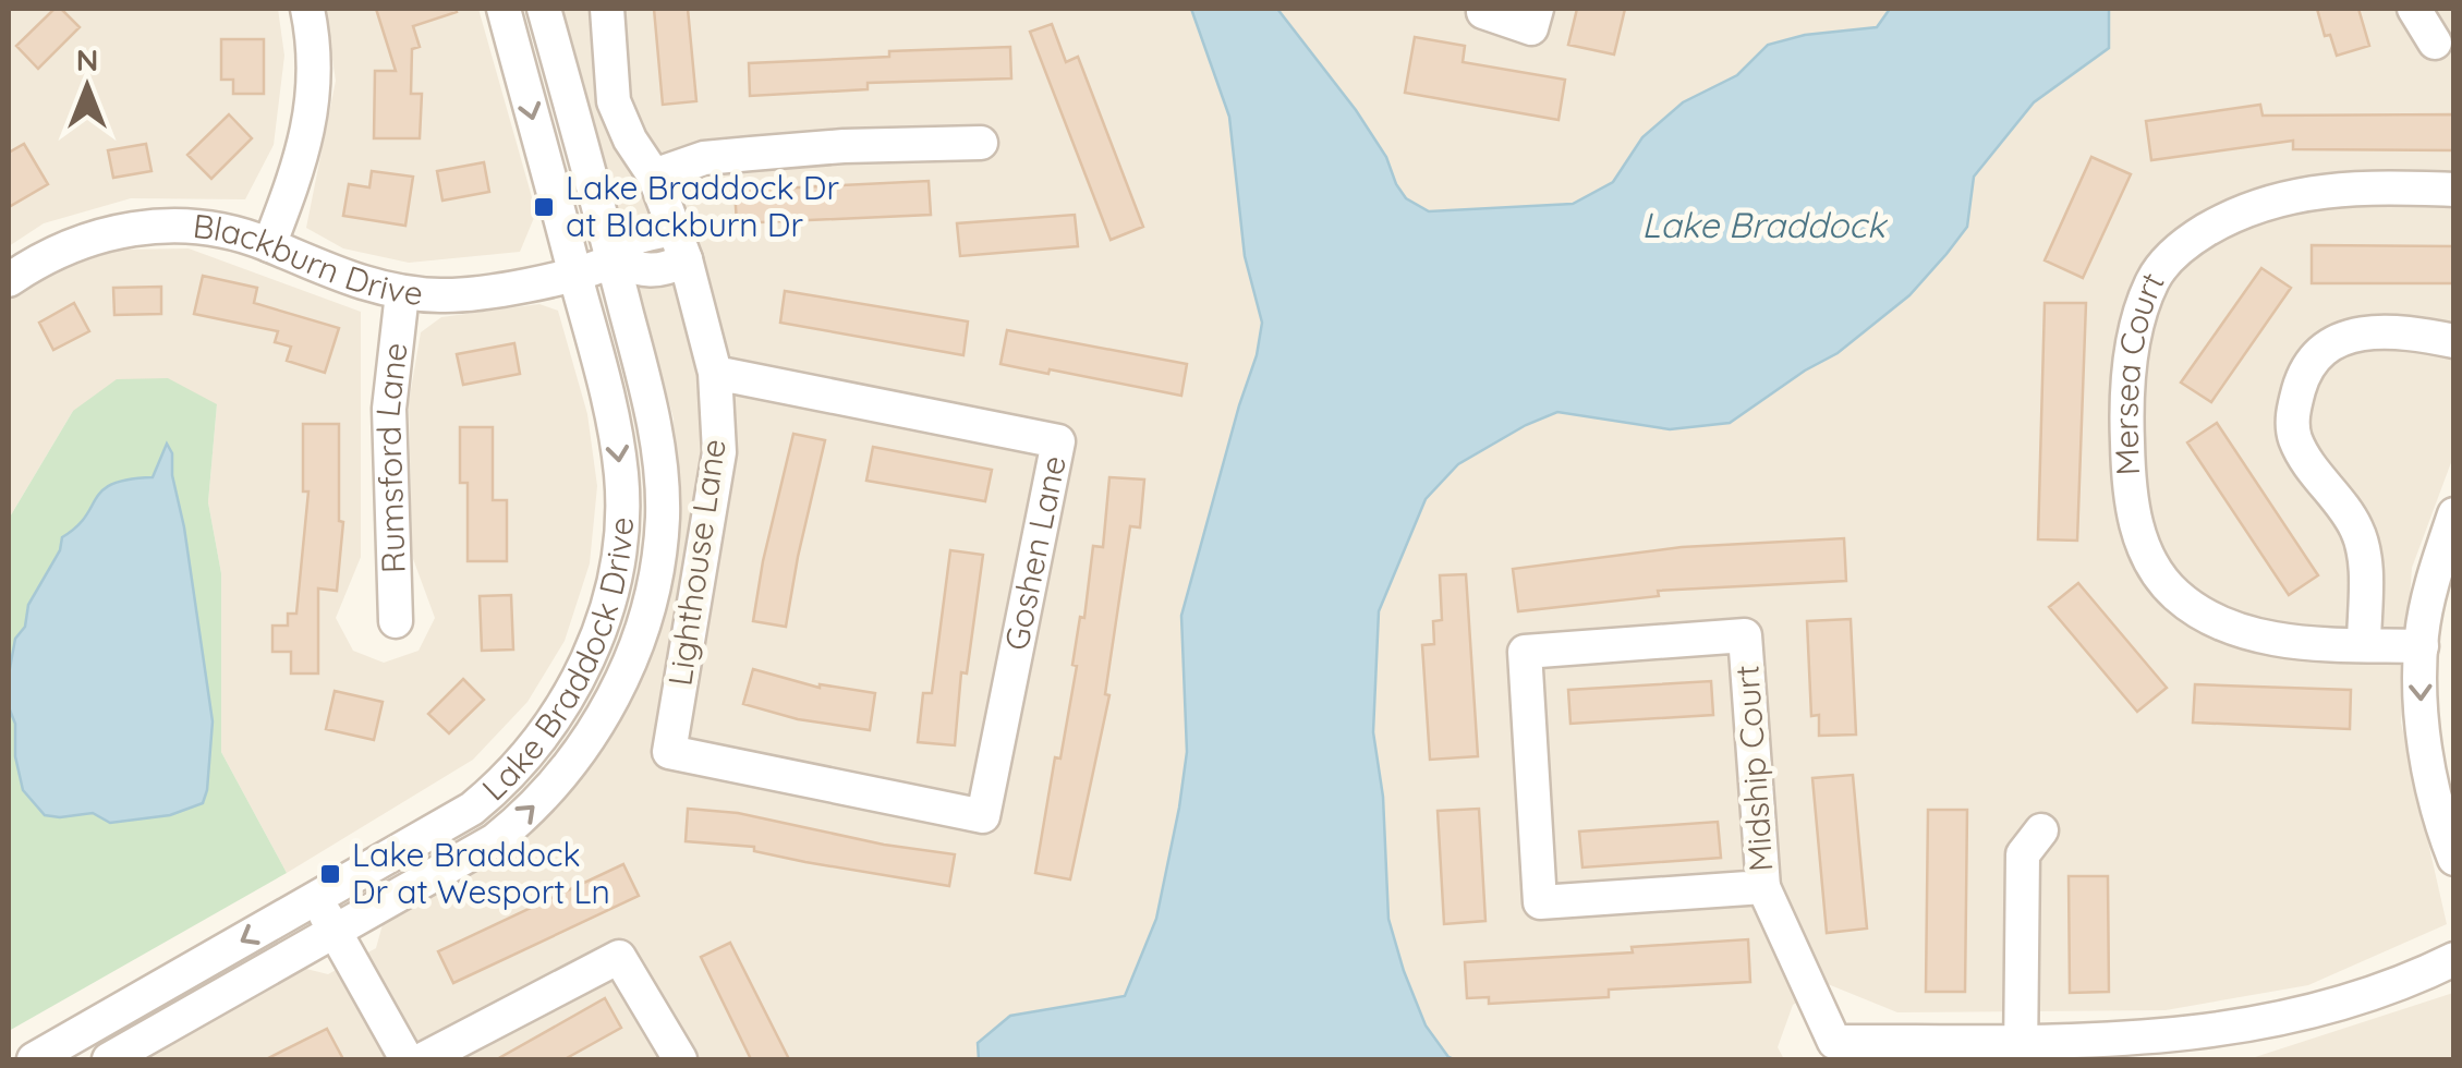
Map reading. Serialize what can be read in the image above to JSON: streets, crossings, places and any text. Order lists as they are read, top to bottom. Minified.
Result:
{"streets":{"street":["Blackburn Drive","Mersea Court","Rumsford Lane","Goshen Lane","Lighthouse Lane","Lake Braddock Drive","Midship Court"]},"crossings":[["Blackburn Drive","Rumsford Lane"],["Blackburn Drive","Lighthouse Lane"],["Blackburn Drive","Lake Braddock Drive"],["Goshen Lane","Lighthouse Lane"]],"water":["Lake Braddock"],"places":{"transit":["Lake Braddock Dr at Blackburn Dr","Lake Braddock Dr at Wesport Ln"]},"north":"top"}
